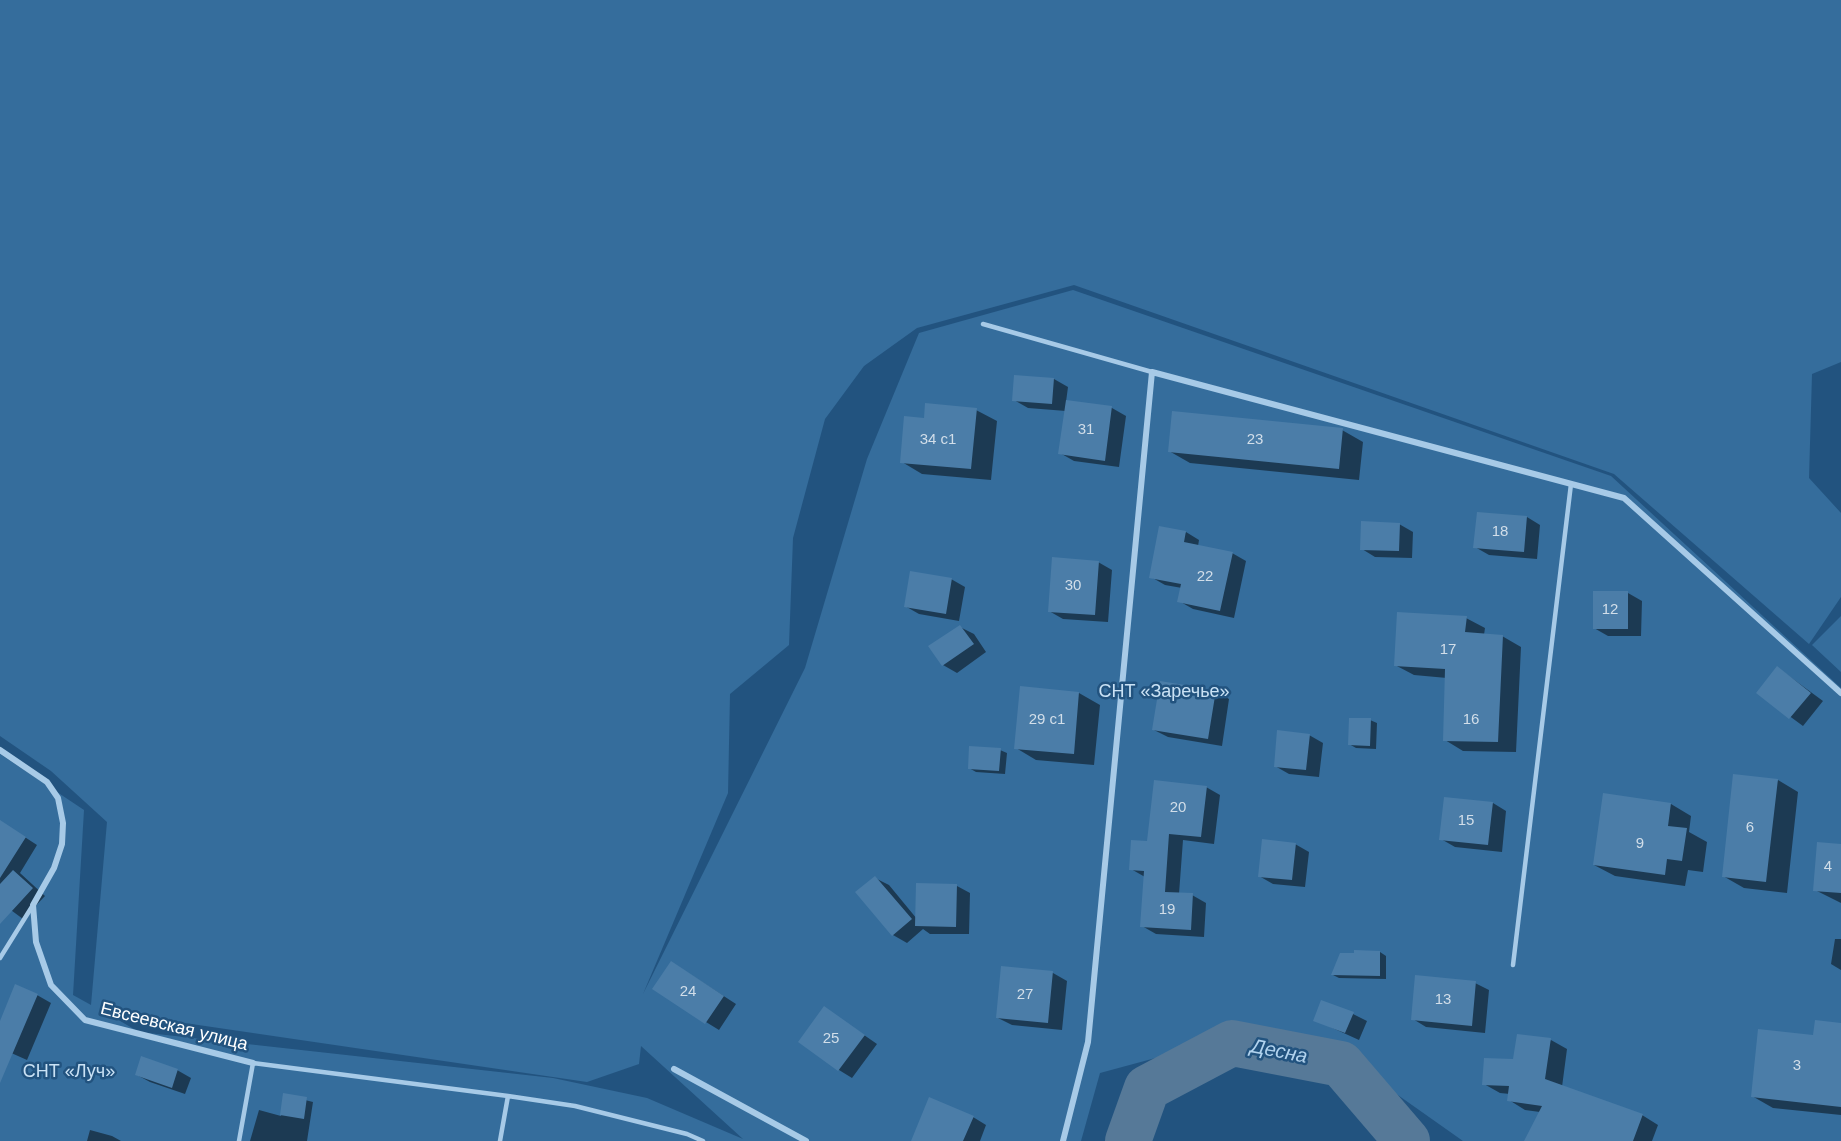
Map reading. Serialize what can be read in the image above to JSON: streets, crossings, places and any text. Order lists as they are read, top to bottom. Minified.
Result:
{"streets":{"street":["Евсеевская улица"]},"water":["Десна"],"parks":["СНТ «Заречье»","СНТ «Луч»"],"house_numbers":["31","34 с1","23","18","22","30","12","17","29 с1","16","20","15","6","9","4","19","24","27","13","25","3"]}
